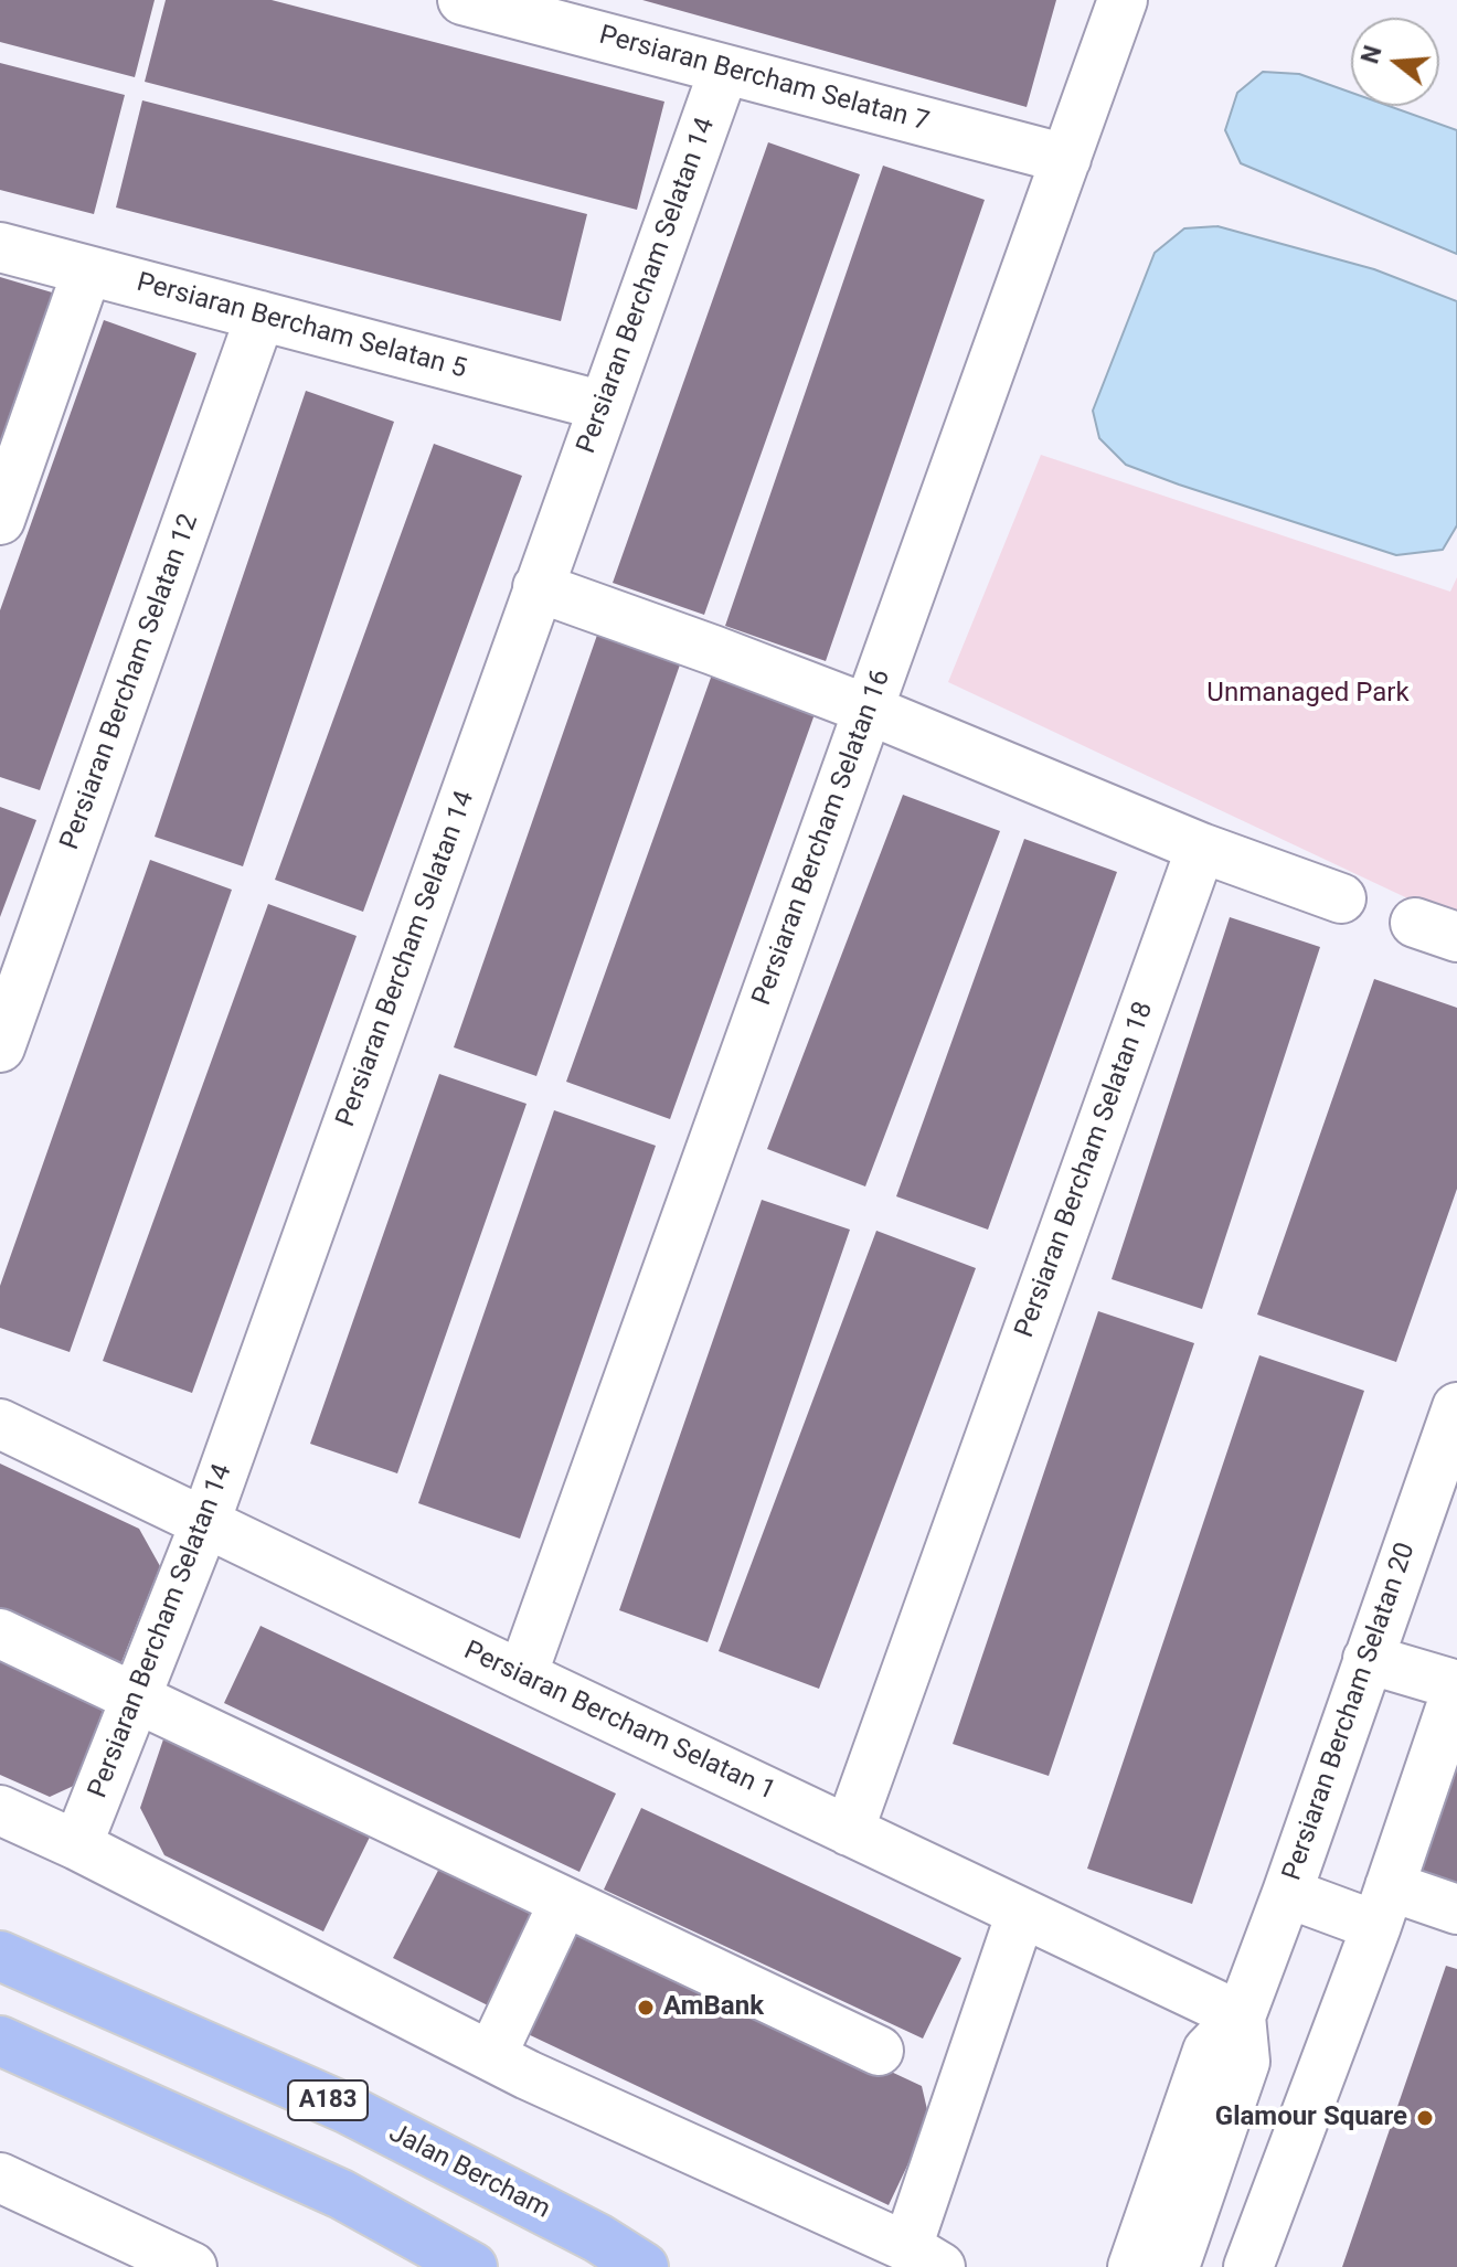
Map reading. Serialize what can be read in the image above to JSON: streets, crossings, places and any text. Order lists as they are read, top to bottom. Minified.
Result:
{"streets":{"main road":["A183","Jalan Bercham"],"street":["Persiaran Bercham Selatan 7","Persiaran Bercham Selatan 14","Persiaran Bercham Selatan 5","Persiaran Bercham Selatan 12","Persiaran Bercham Selatan 16","Persiaran Bercham Selatan 18","Persiaran Bercham Selatan 20","Persiaran Bercham Selatan 1"]},"crossings":[["Persiaran Bercham Selatan 7","Persiaran Bercham Selatan 14"],["Persiaran Bercham Selatan 7","Persiaran Bercham Selatan 16"],["Persiaran Bercham Selatan 14","Persiaran Bercham Selatan 5"],["Persiaran Bercham Selatan 14","Persiaran Bercham Selatan 1"],["Persiaran Bercham Selatan 5","Persiaran Bercham Selatan 12"],["Persiaran Bercham Selatan 16","Persiaran Bercham Selatan 1"],["Persiaran Bercham Selatan 18","Persiaran Bercham Selatan 1"],["Persiaran Bercham Selatan 20","Persiaran Bercham Selatan 1"]],"parks":["Unmanaged Park"],"places":["AmBank","Glamour Square"],"north":"left"}
